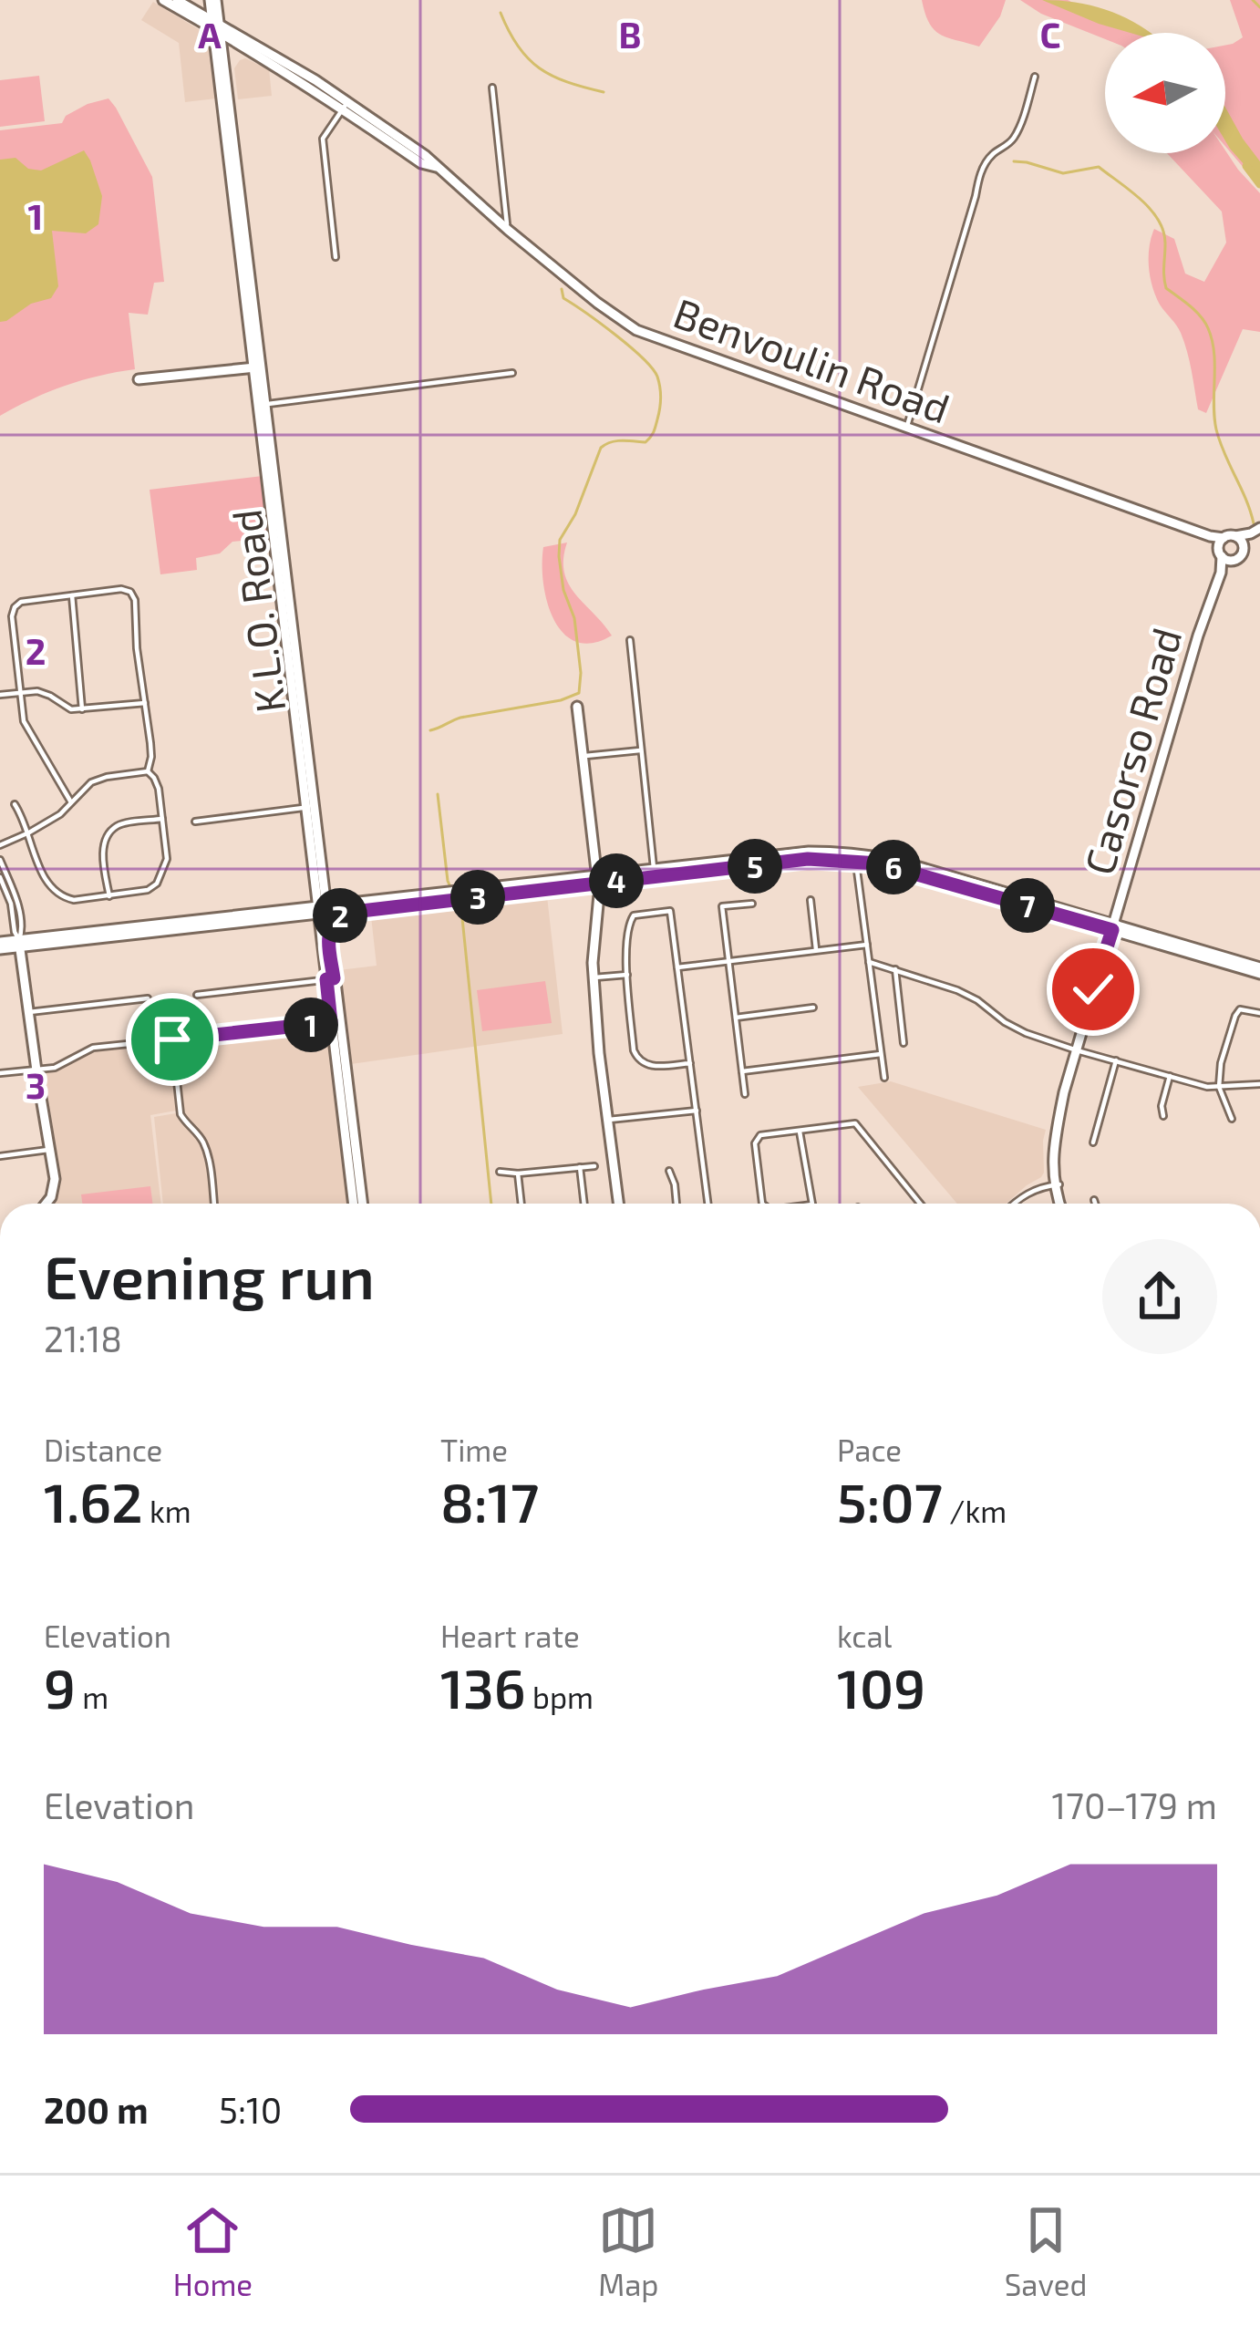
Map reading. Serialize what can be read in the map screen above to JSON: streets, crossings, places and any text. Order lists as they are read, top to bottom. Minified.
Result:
{"streets":{"main road":["Benvoulin Road","K.L.O. Road","Casorso Road"]},"crossings":[["Benvoulin Road","K.L.O. Road"],["Benvoulin Road","Casorso Road"]],"north":"left","page":{"pins":["5","6","4","3","7","2","1"],"heading":["Evening run","21:18"],"stats":[["Distance","1.62 km"],["Time","8:17"],["Pace","5:07 /km"],["Elevation","9 m"],["Heart rate","136 bpm"],["kcal","109"]],"chart":["Elevation","170–179 m"],"list":[{"name":"200 m","note":"5:10"}],"tabs":["Home","Map","Saved"]},"grid":{"columns":["A","B","C"],"rows":["1","2","3"]}}
